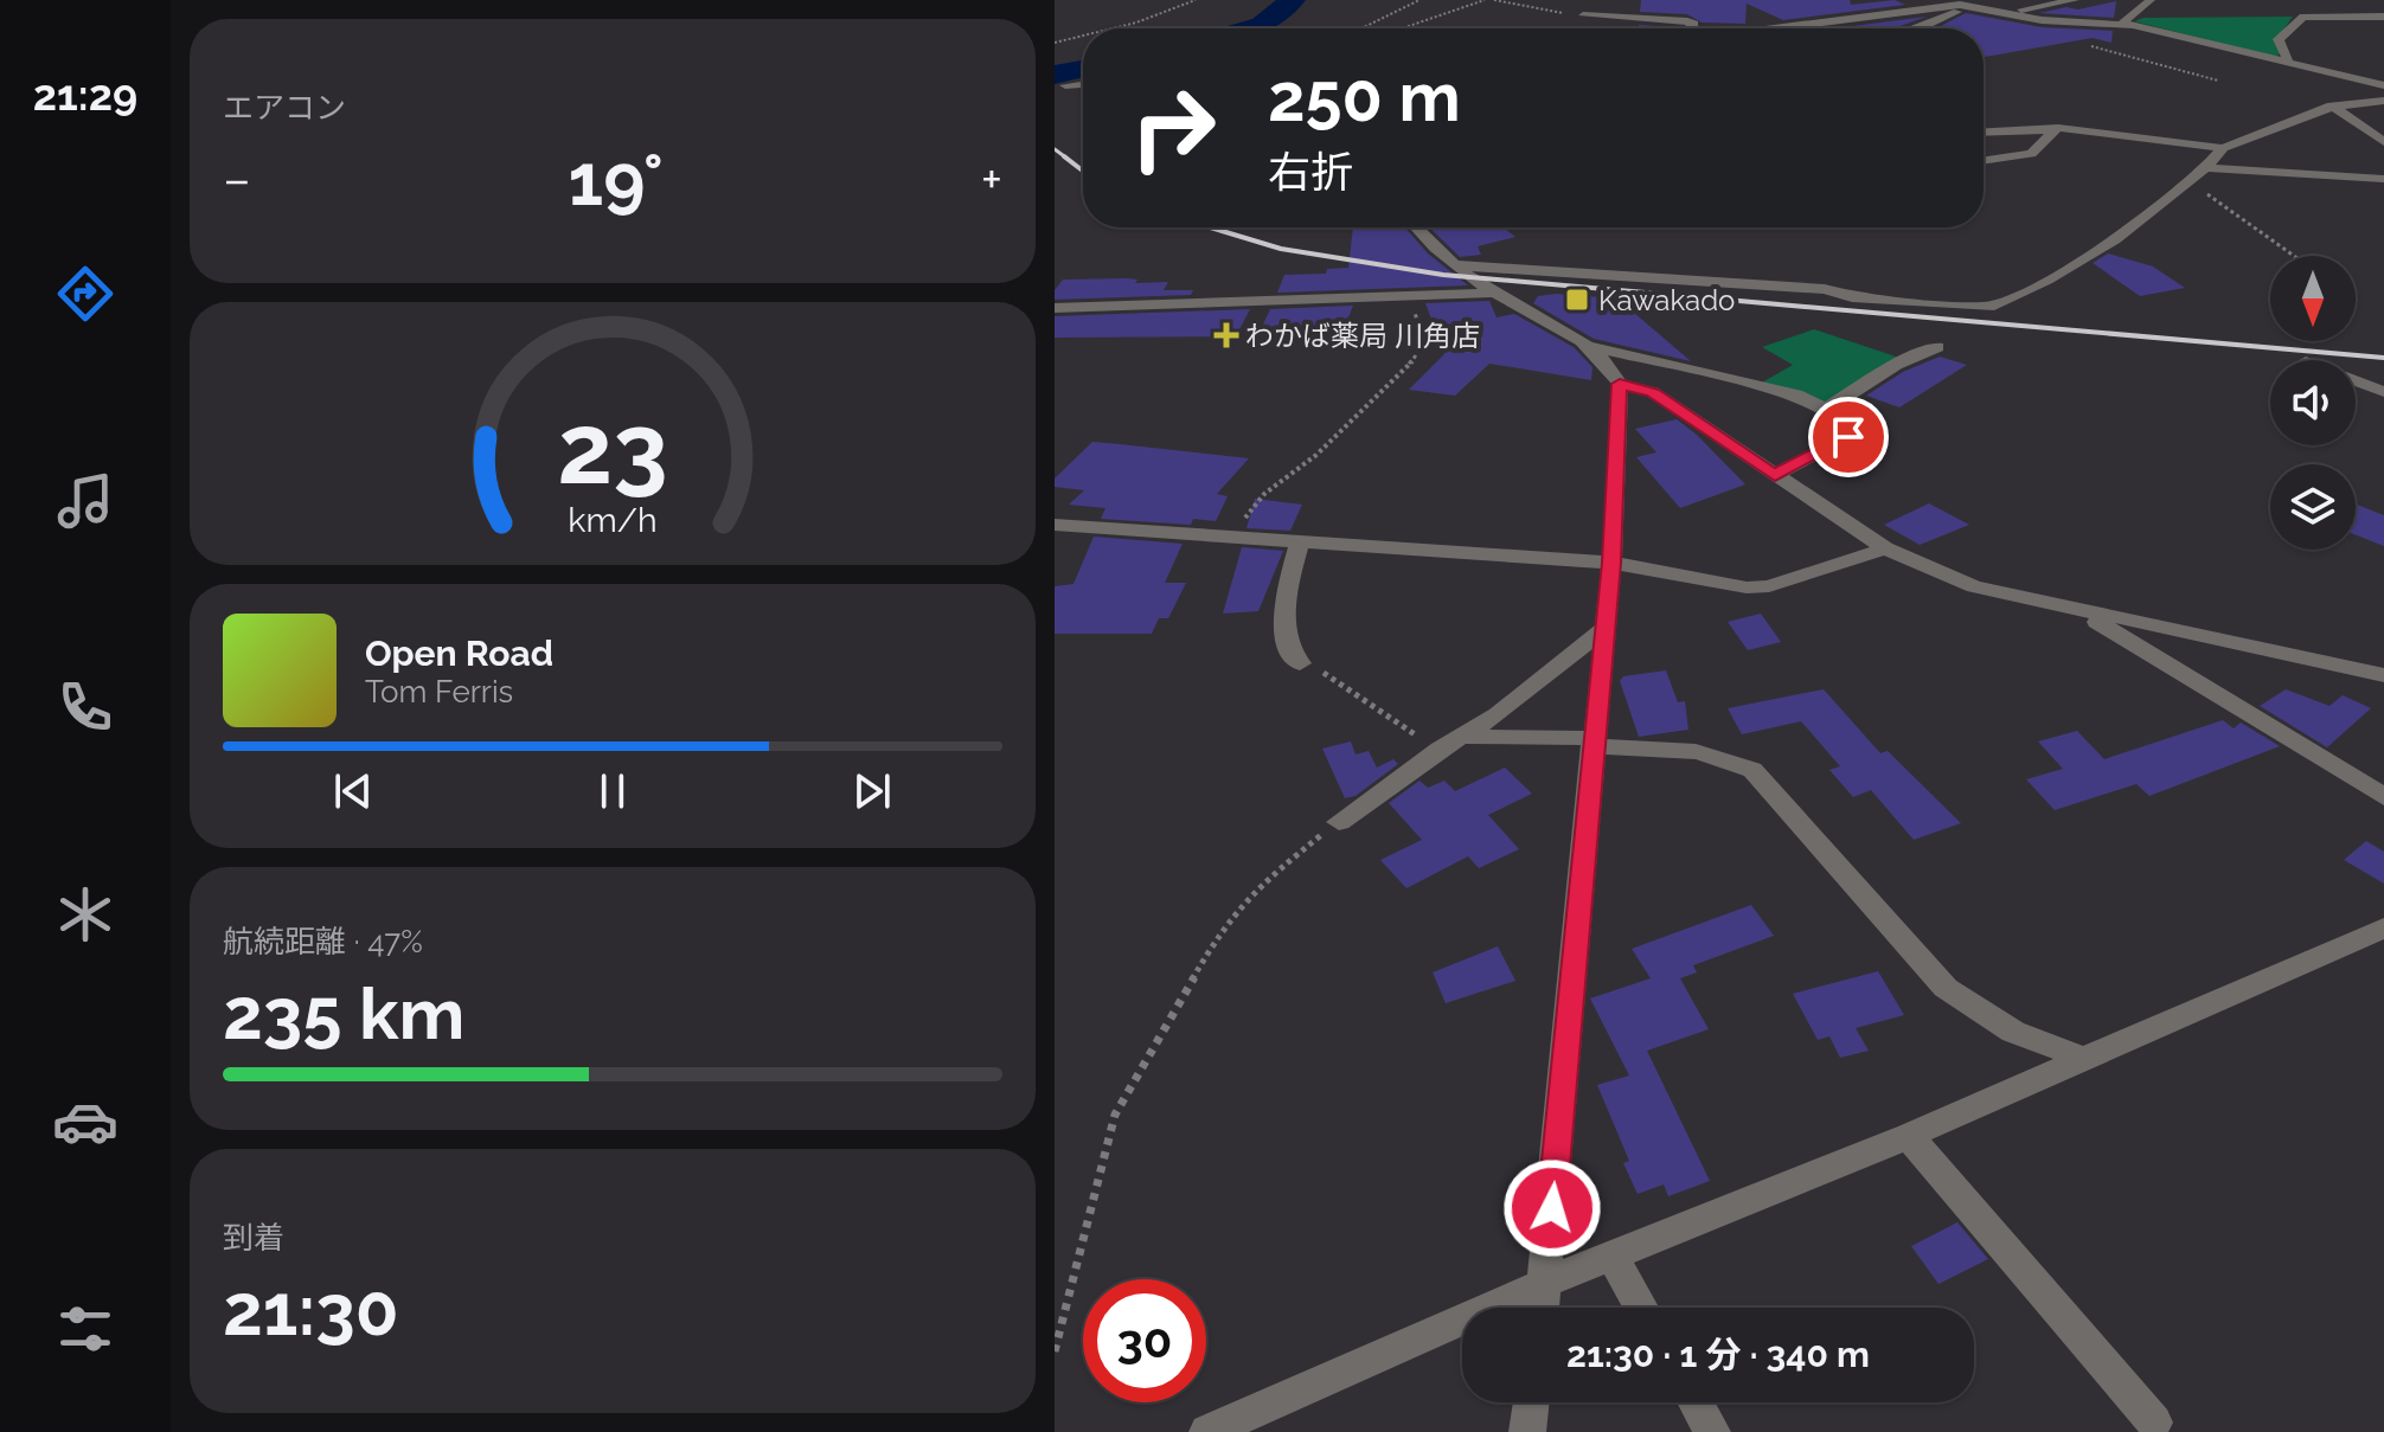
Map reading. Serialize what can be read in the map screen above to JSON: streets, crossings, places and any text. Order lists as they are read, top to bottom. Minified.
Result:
{"places":{"transit":["Kawakado"],"health":["わかば薬局 川角店"]},"north":"bottom","page":{"tabs":"21:29","tile":["エアコン",["航続距離 · 47%","235 km"],["到着","21:30"]],"turn":["250 m","右折"],"heat":["−","19°","+"],"song":["Open Road","Tom Ferris"],"limit":"30","trip":"21:30 · 1 分 · 340 m","gauge":["23","km/h"]}}
